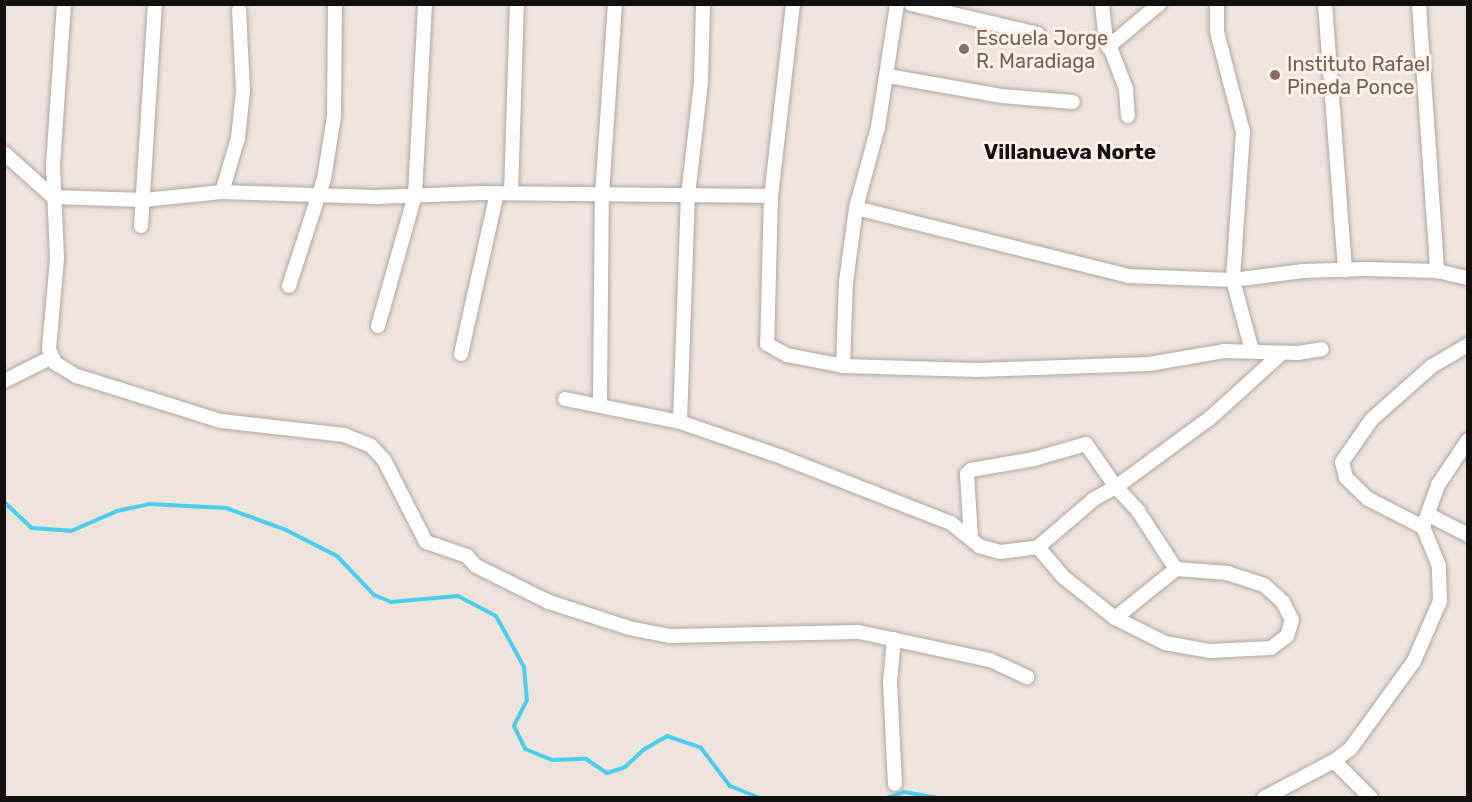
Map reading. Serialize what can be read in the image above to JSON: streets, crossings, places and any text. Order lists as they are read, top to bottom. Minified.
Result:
{"districts":["Villanueva Norte"],"places":["Escuela Jorge R. Maradiaga","Instituto Rafael Pineda Ponce"]}
